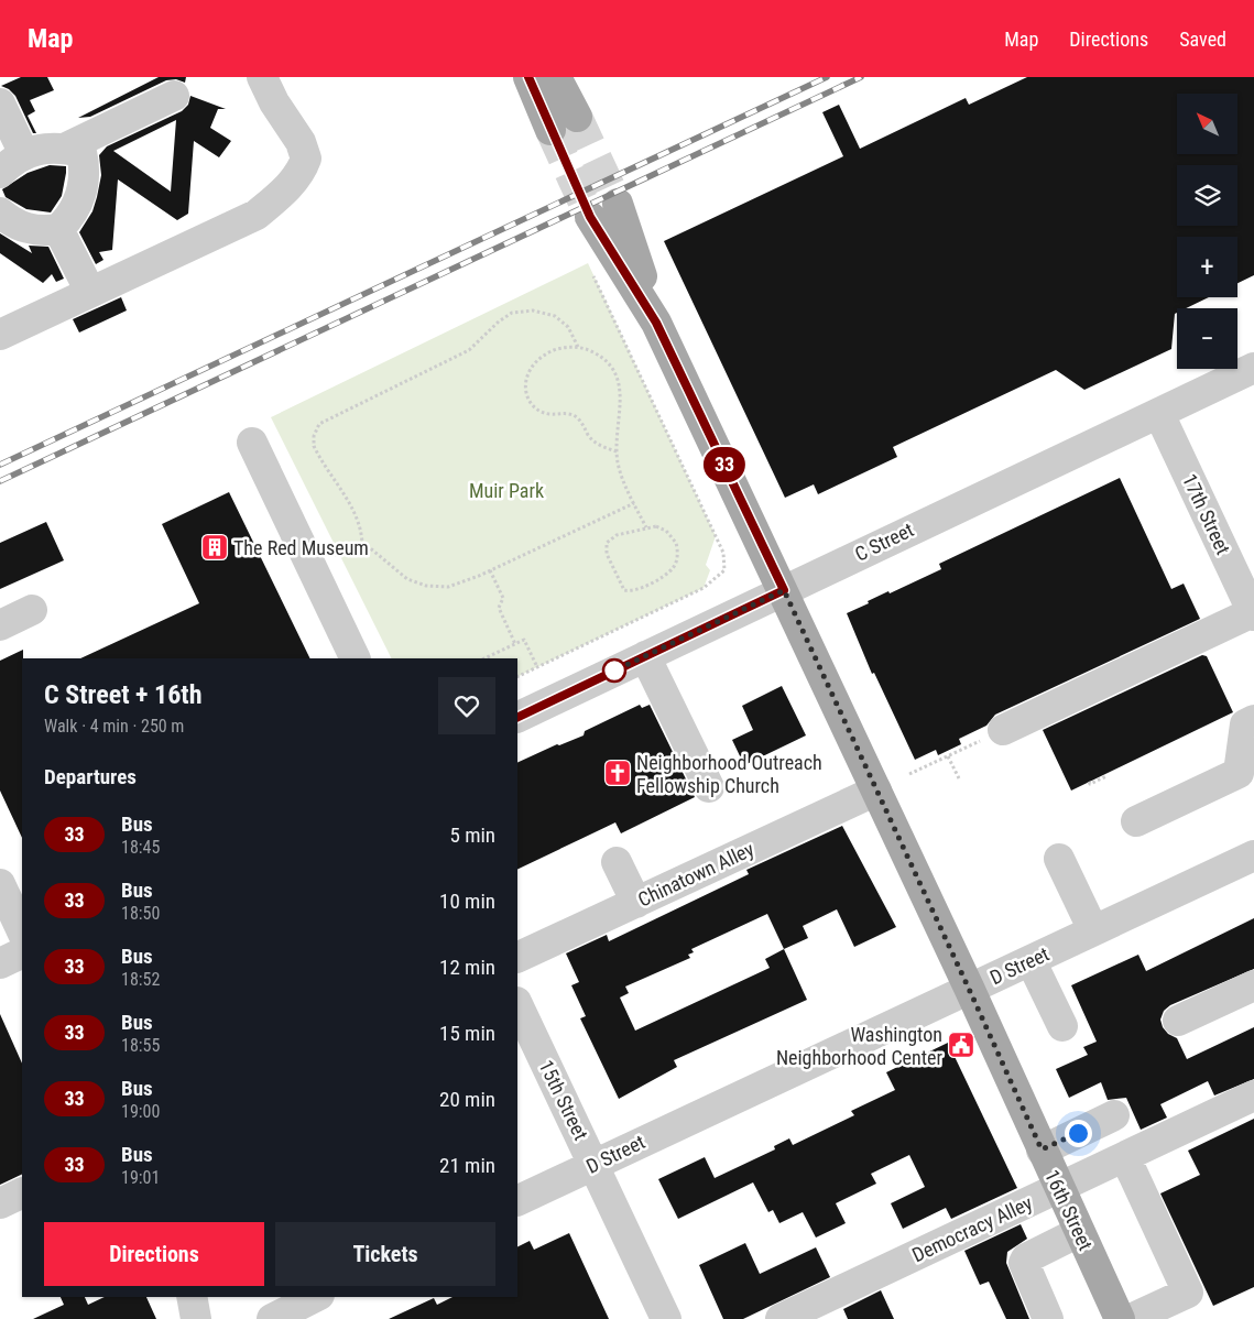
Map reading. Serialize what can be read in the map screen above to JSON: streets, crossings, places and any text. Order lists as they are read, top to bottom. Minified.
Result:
{"streets":{"main road":["16th Street"],"street":["17th Street","C Street","Chinatown Alley","D Street","15th Street","Democracy Alley"]},"crossings":[["17th Street","C Street"],["C Street","16th Street"],["Chinatown Alley","16th Street"],["D Street","15th Street"],["D Street","16th Street"],["16th Street","Democracy Alley"]],"parks":["Muir Park"],"places":{"building":["The Red Museum"],"church":["Neighborhood Outreach Fellowship Church"],"public building":["Washington Neighborhood Center"]},"lines":["bus line 33"],"north":"top left","page":{"header":"Map","nav":["Map","Directions","Saved"],"on_map":"33","map_buttons":["+","−"],"heading":[["C Street + 16th","Walk · 4 min · 250 m"],"Departures"],"list":[{"mark":"33","name":"Bus","note":"18:45","value":"5 min"},{"mark":"33","name":"Bus","note":"18:50","value":"10 min"},{"mark":"33","name":"Bus","note":"18:52","value":"12 min"},{"mark":"33","name":"Bus","note":"18:55","value":"15 min"},{"mark":"33","name":"Bus","note":"19:00","value":"20 min"},{"mark":"33","name":"Bus","note":"19:01","value":"21 min"}],"buttons":["Directions","Tickets"]}}
